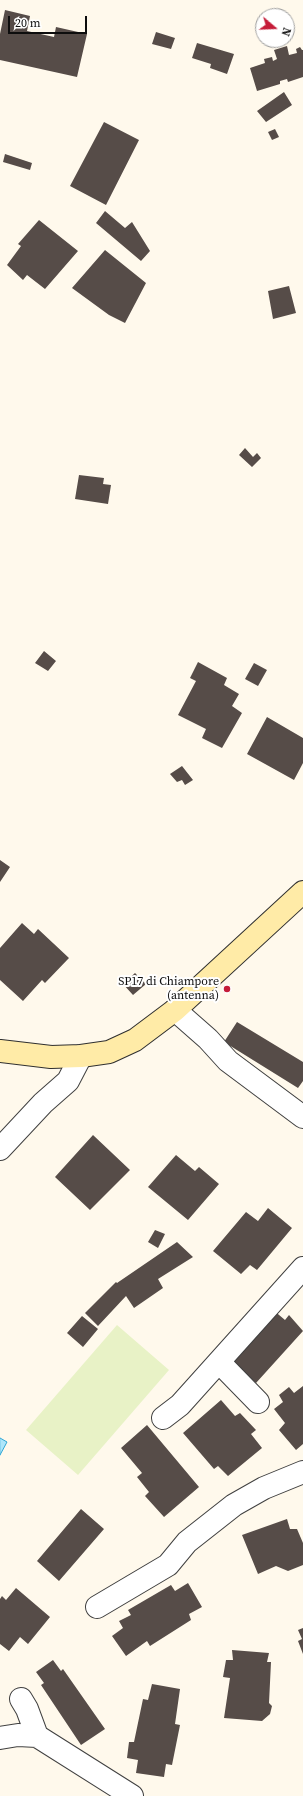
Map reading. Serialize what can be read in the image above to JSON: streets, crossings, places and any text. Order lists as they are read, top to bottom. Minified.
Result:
{"places":["SP17 di Chiampore (antenna)"],"scale_bar":"20 m","north":"right"}
